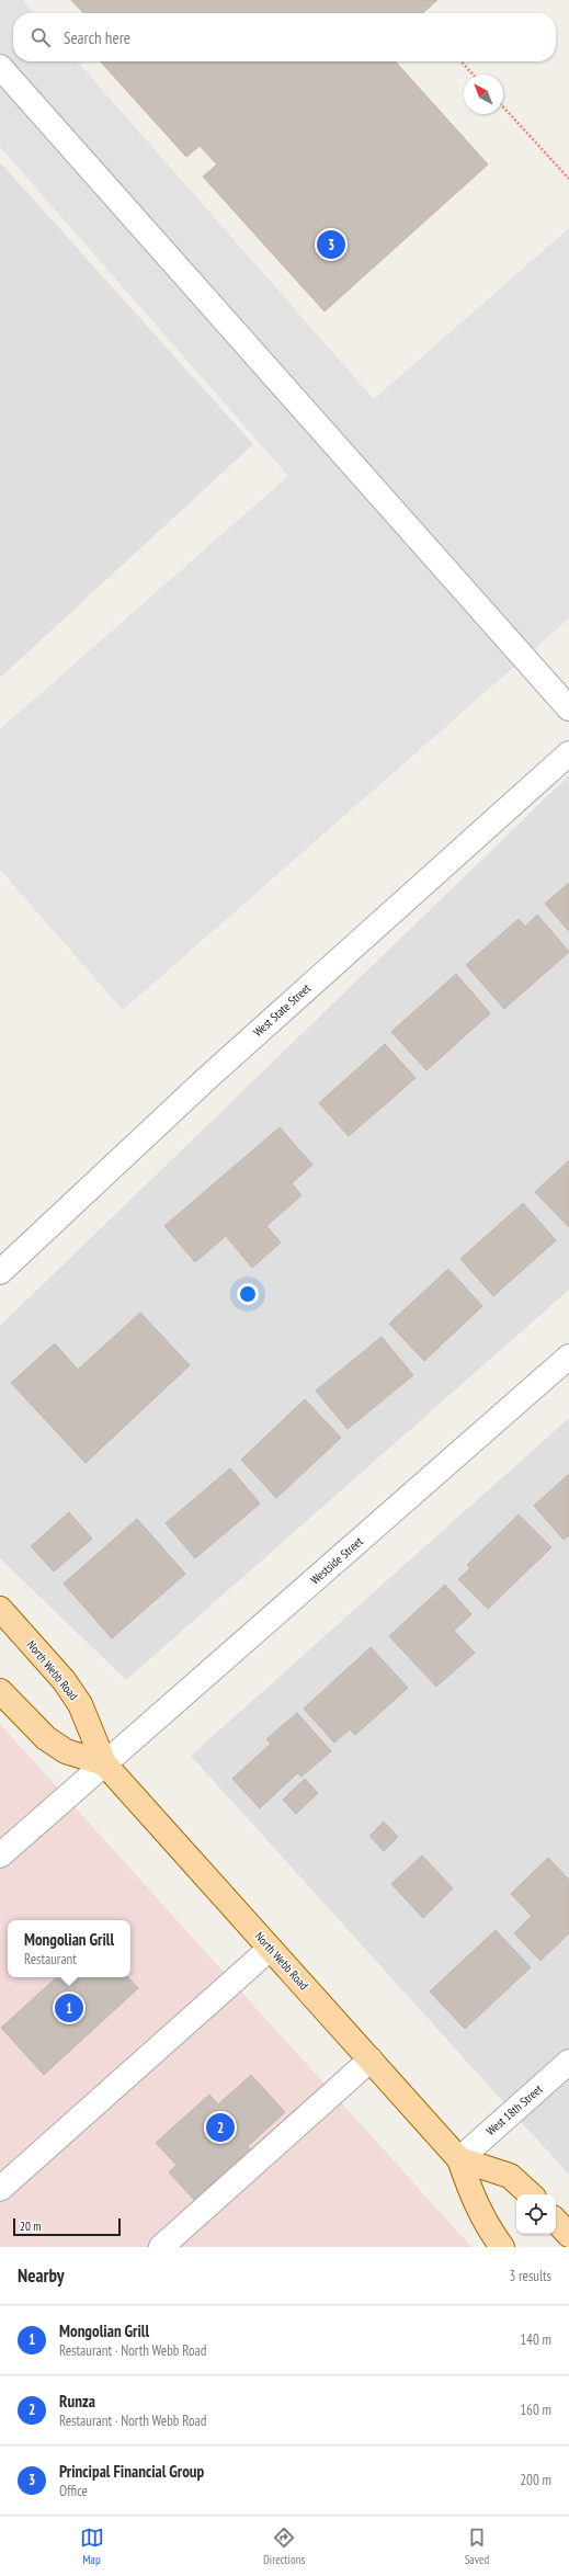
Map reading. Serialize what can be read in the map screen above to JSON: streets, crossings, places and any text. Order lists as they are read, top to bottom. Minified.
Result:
{"streets":{"main road":["North Webb Road"],"street":["West State Street","Westside Street","West 18th Street"]},"crossings":[["Westside Street","North Webb Road"],["North Webb Road","West 18th Street"]],"scale_bar":"20 m","north":"top left","page":{"search":"Search here","pins":["3","1","2"],"popup":["Mongolian Grill","Restaurant"],"scale":"20 m","heading":["Nearby","3 results"],"list":[{"mark":"1","name":"Mongolian Grill","note":"Restaurant · North Webb Road","value":"140 m"},{"mark":"2","name":"Runza","note":"Restaurant · North Webb Road","value":"160 m"},{"mark":"3","name":"Principal Financial Group","note":"Office","value":"200 m"}],"nav":["Map","Directions","Saved"]}}
